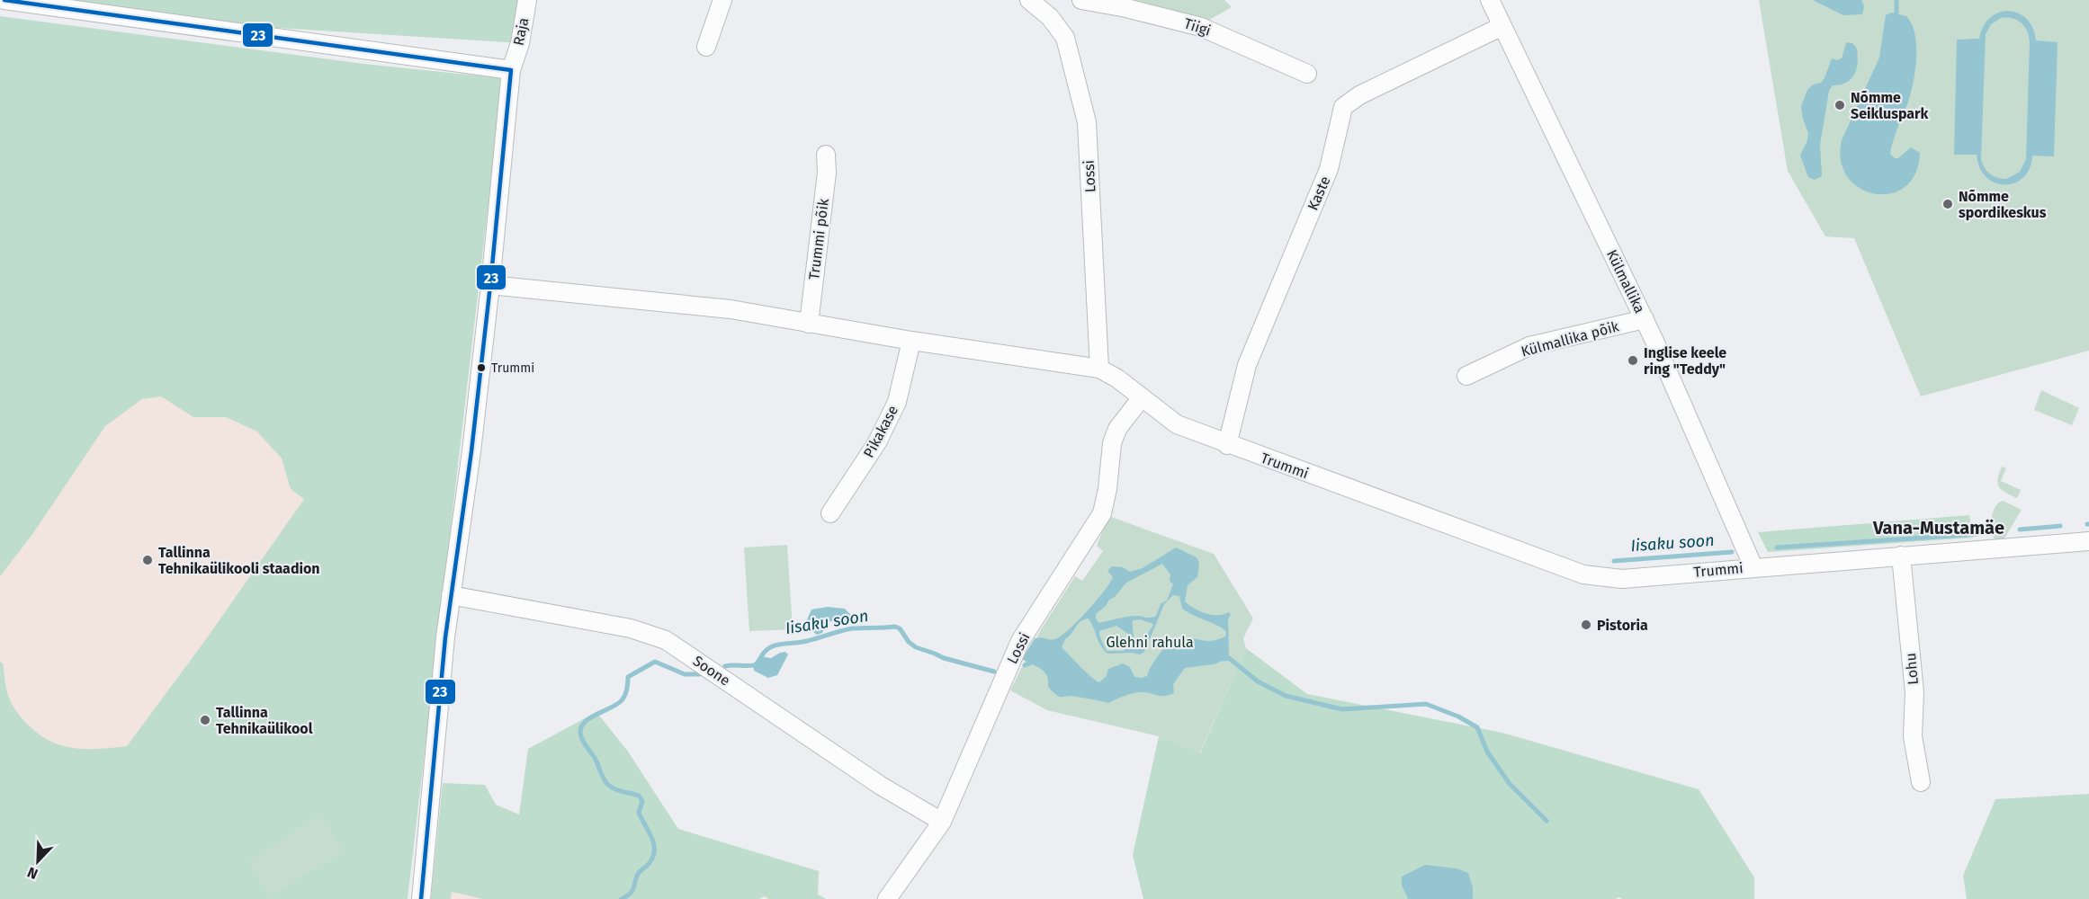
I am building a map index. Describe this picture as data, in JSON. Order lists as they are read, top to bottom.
{
  "streets": {
    "street": [
      "Tiigi",
      "Raja",
      "Lossi",
      "Kaste",
      "Trummi põik",
      "Külmallika",
      "Külmallika põik",
      "Pikakase",
      "Trummi",
      "Lohu",
      "Soone"
    ]
  },
  "crossings": [
    ["Raja", "Trummi"],
    ["Raja", "Soone"],
    ["Lossi", "Trummi"],
    ["Lossi", "Soone"],
    ["Kaste", "Külmallika"],
    ["Kaste", "Trummi"],
    ["Trummi põik", "Trummi"],
    ["Külmallika", "Külmallika põik"],
    ["Külmallika", "Trummi"],
    ["Pikakase", "Trummi"],
    ["Trummi", "Lohu"]
  ],
  "districts": ["Vana-Mustamäe"],
  "water": ["Iisaku soon"],
  "parks": ["Glehni rahula"],
  "places": [
    "Nõmme Seikluspark",
    "Nõmme spordikeskus",
    "Inglise keele ring \"Teddy\"",
    "Trummi",
    "Tallinna Tehnikaülikooli staadion",
    "Pistoria",
    "Tallinna Tehnikaülikool"
  ],
  "lines": ["transit line 23"],
  "north": "bottom left"
}
